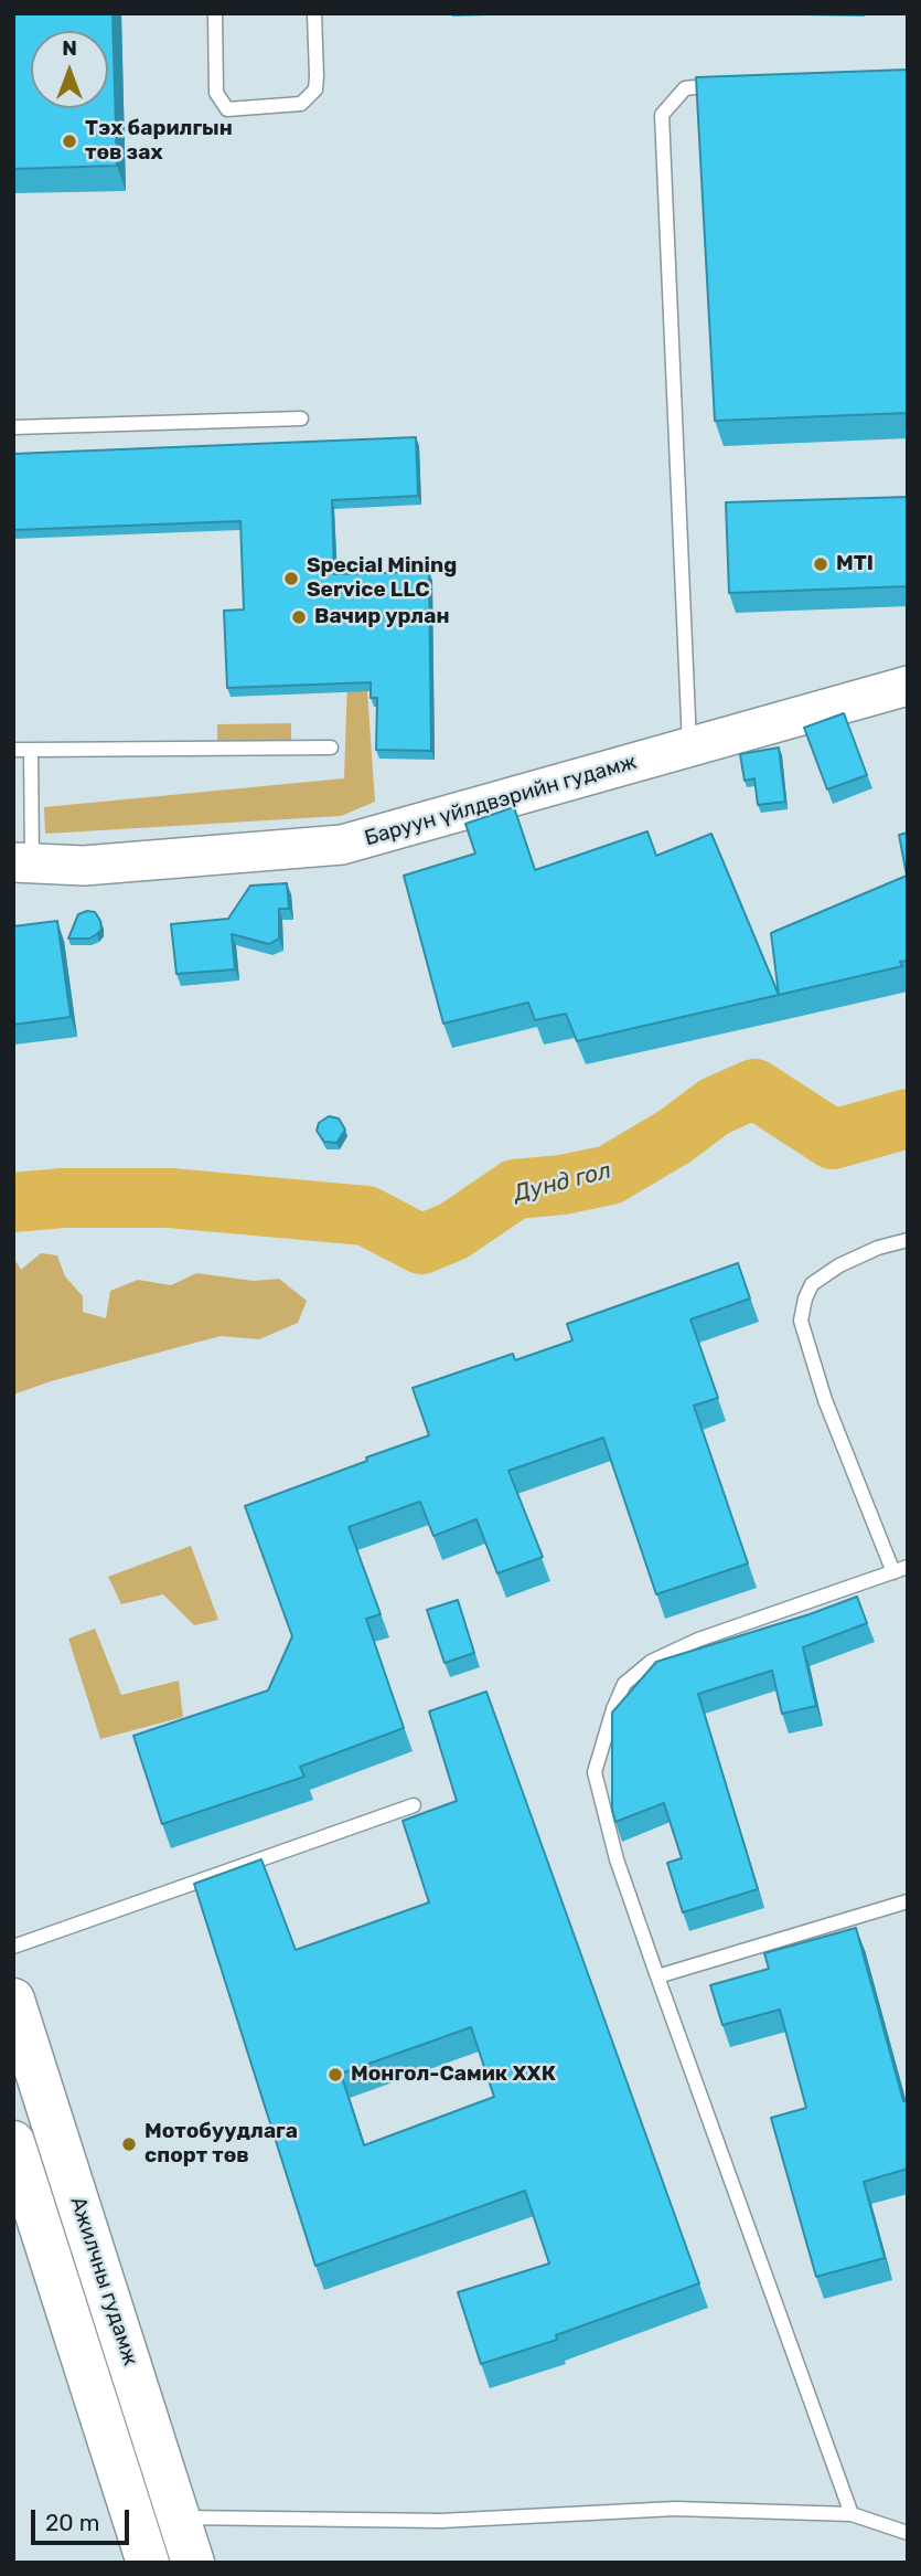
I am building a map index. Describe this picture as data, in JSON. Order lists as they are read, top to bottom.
{
  "streets": {
    "main road": ["Ажилчны гудамж"],
    "street": ["Баруун үйлдвэрийн гудамж"]
  },
  "water": ["Дунд гол"],
  "places": [
    "Тэх барилгын төв зах",
    "MTI",
    "Special Mining Service LLC",
    "Вачир урлан",
    "Монгол-Самик ХХК",
    "Мотобуудлага спорт төв"
  ],
  "scale_bar": "20 m",
  "north": "top"
}
